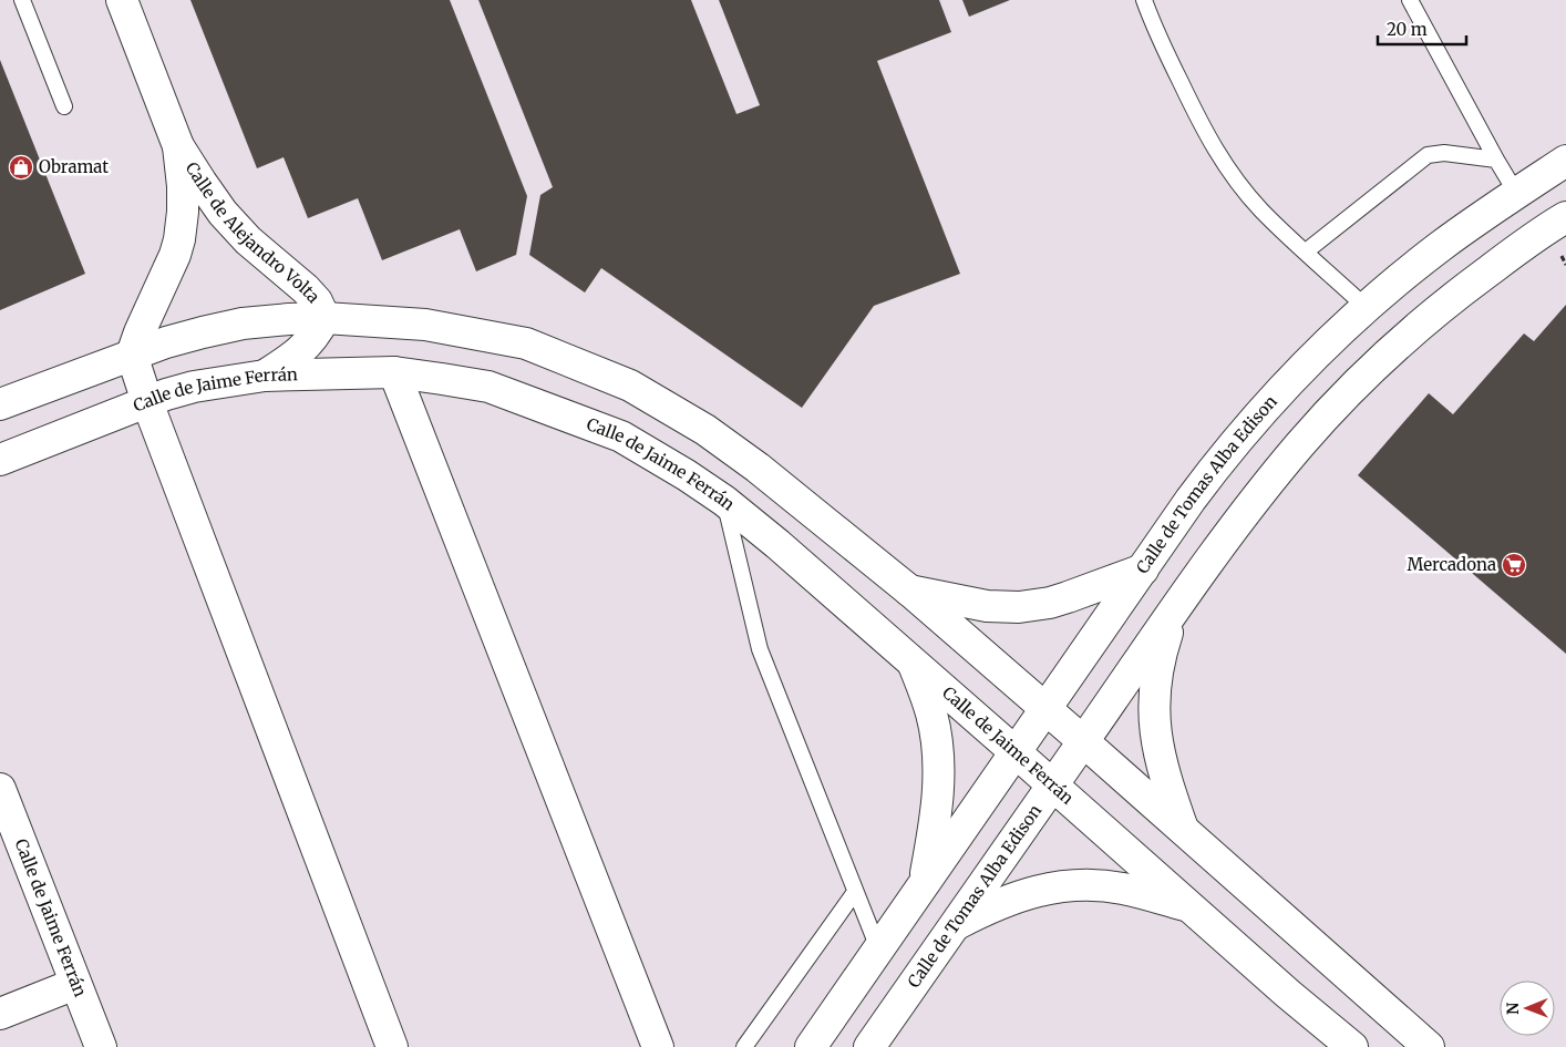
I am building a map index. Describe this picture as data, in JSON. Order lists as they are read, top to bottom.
{
  "streets": {
    "street": ["Calle de Alejandro Volta", "Calle de Jaime Ferrán", "Calle de Tomas Alba Edison"]
  },
  "crossings": [
    ["Calle de Jaime Ferrán", "Calle de Tomas Alba Edison"]
  ],
  "places": {
    "shop": ["Obramat"],
    "supermarket": ["Mercadona"]
  },
  "scale_bar": "20 m",
  "north": "left"
}
